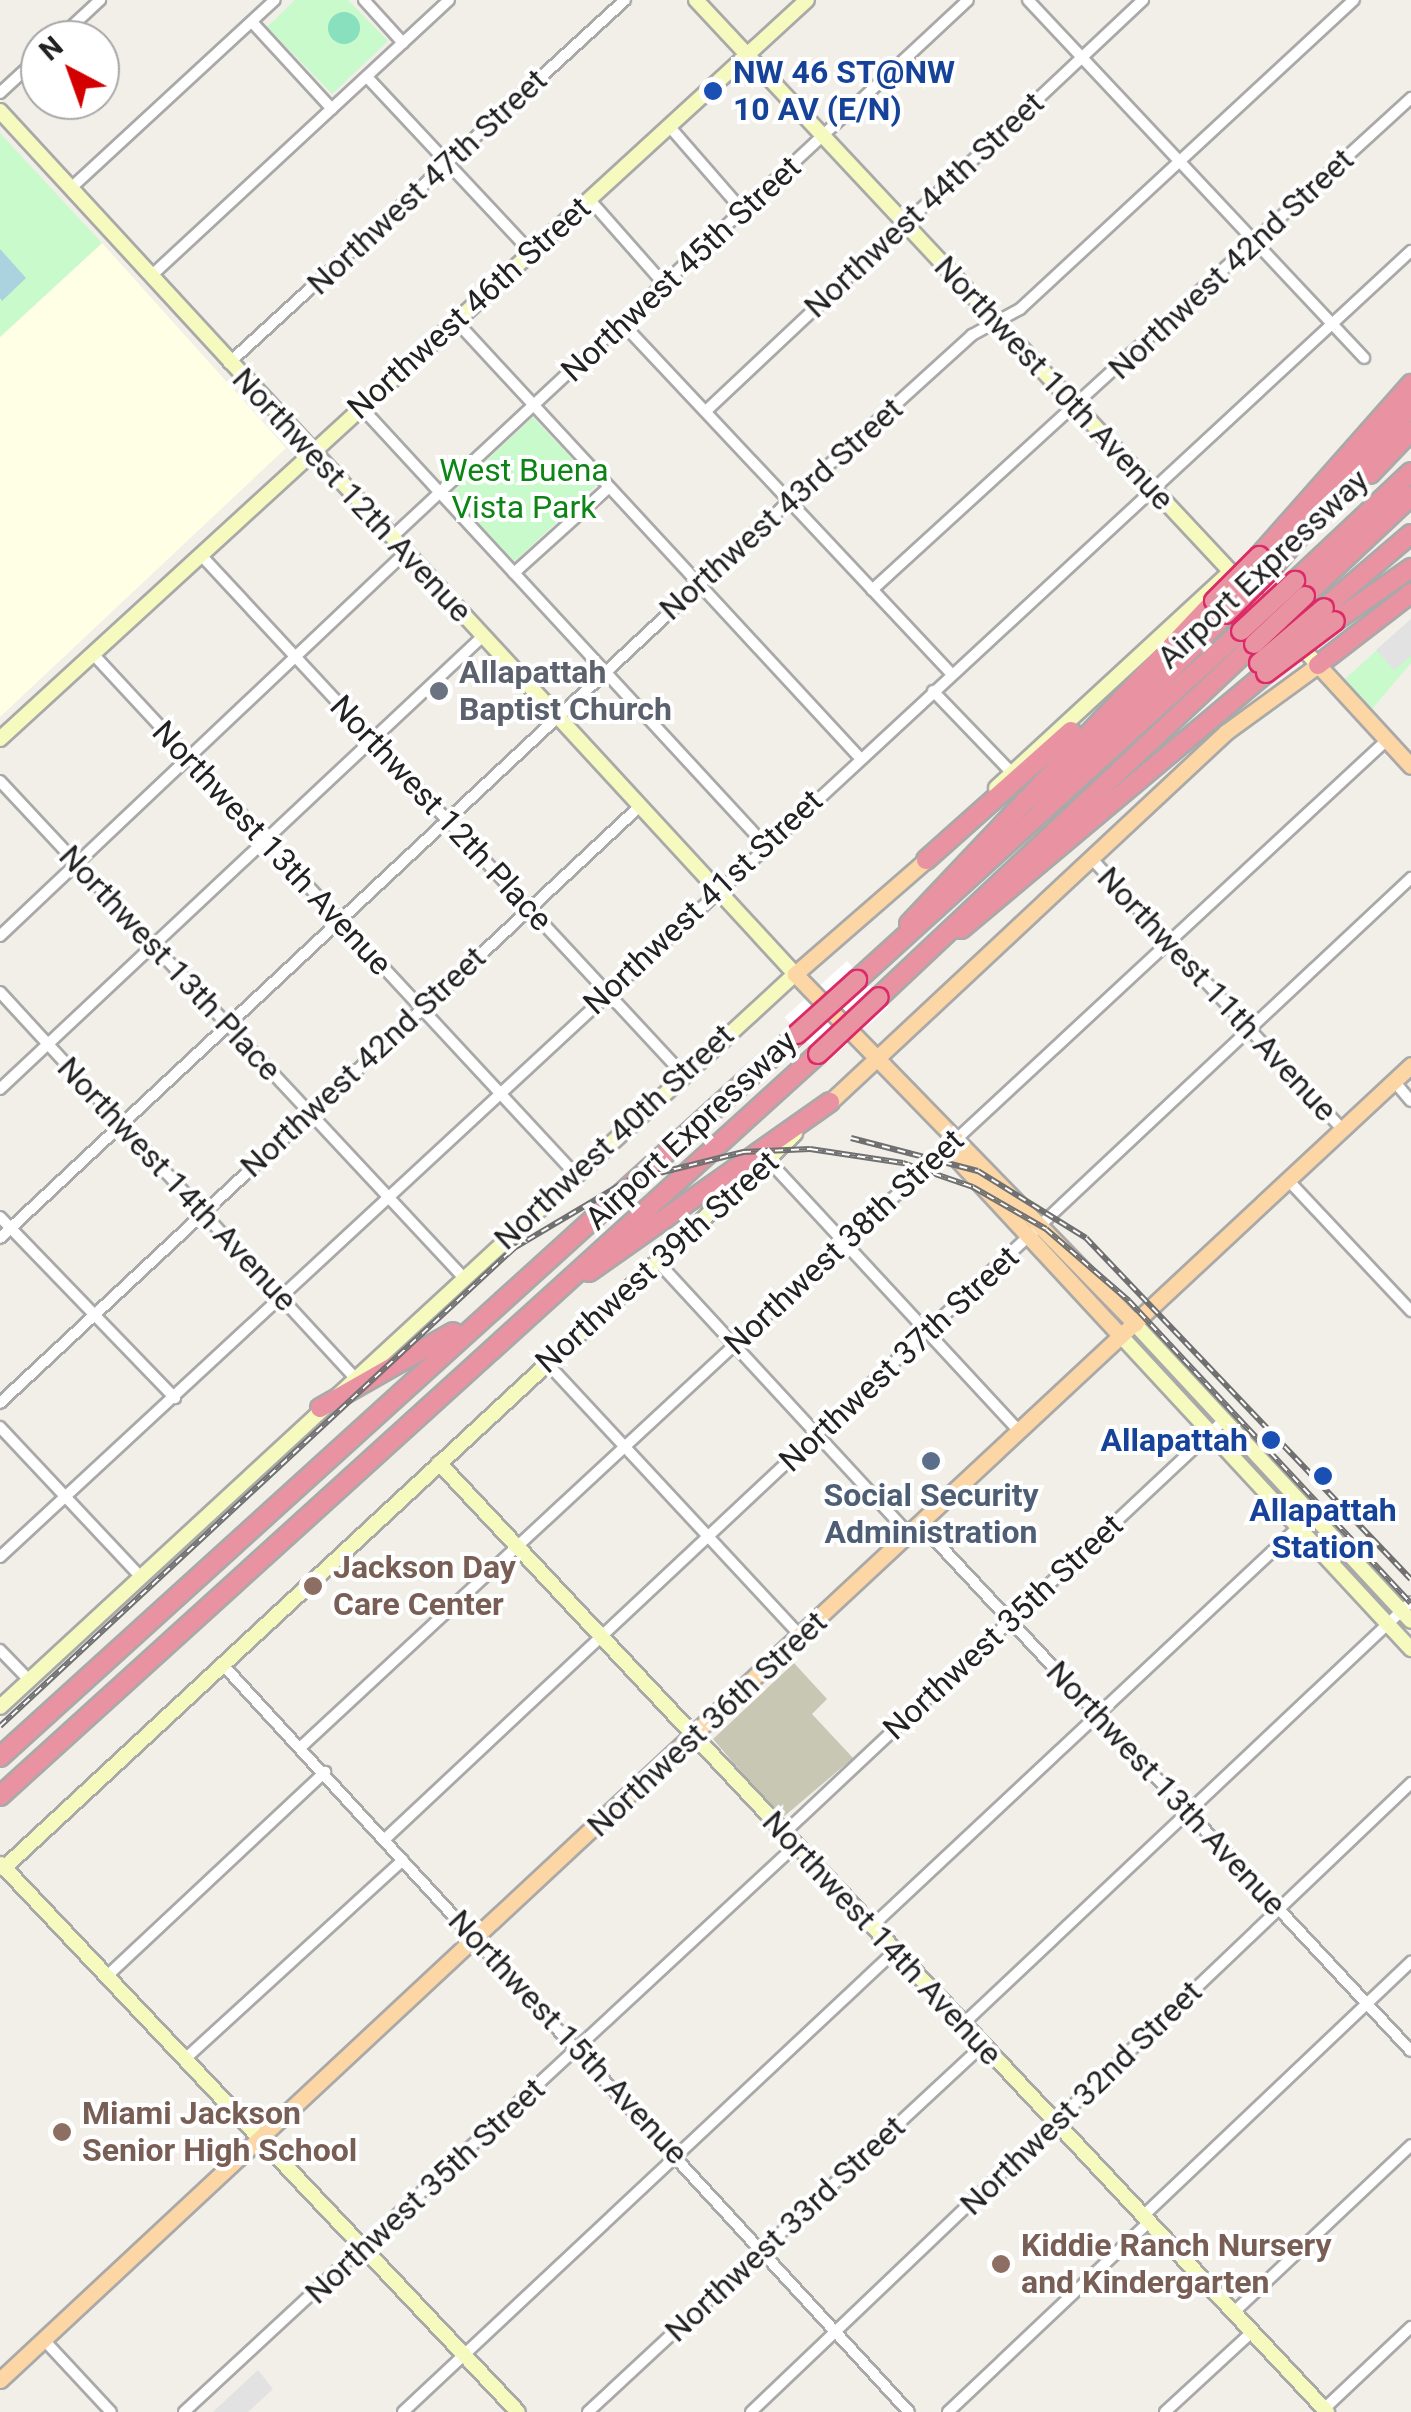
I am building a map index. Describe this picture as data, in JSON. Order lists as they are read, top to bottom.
{
  "streets": {
    "highway": ["Airport Expressway"],
    "main road": [
      "Northwest 46th Street",
      "Northwest 10th Avenue",
      "Northwest 12th Avenue",
      "Northwest 40th Street",
      "Northwest 14th Avenue",
      "Northwest 39th Street",
      "Northwest 36th Street"
    ],
    "street": [
      "Northwest 47th Street",
      "Northwest 44th Street",
      "Northwest 42nd Street",
      "Northwest 45th Street",
      "Northwest 43rd Street",
      "Northwest 12th Place",
      "Northwest 13th Avenue",
      "Northwest 41st Street",
      "Northwest 13th Place",
      "Northwest 11th Avenue",
      "Northwest 38th Street",
      "Northwest 37th Street",
      "Northwest 35th Street",
      "Northwest 15th Avenue",
      "Northwest 32nd Street",
      "Northwest 33rd Street"
    ]
  },
  "crossings": [
    ["Northwest 47th Street", "Northwest 12th Avenue"],
    ["Northwest 44th Street", "Northwest 10th Avenue"],
    ["Northwest 42nd Street", "Northwest 10th Avenue"],
    ["Northwest 42nd Street", "Northwest 12th Avenue"],
    ["Northwest 42nd Street", "Northwest 12th Place"],
    ["Northwest 42nd Street", "Northwest 13th Avenue"],
    ["Northwest 42nd Street", "Northwest 13th Place"],
    ["Northwest 42nd Street", "Northwest 14th Avenue"],
    ["Northwest 45th Street", "Northwest 10th Avenue"],
    ["Northwest 45th Street", "Northwest 12th Avenue"],
    ["Northwest 46th Street", "Northwest 10th Avenue"],
    ["Northwest 46th Street", "Northwest 12th Avenue"],
    ["Northwest 46th Street", "Northwest 12th Place"],
    ["Northwest 46th Street", "Northwest 13th Avenue"],
    ["Northwest 10th Avenue", "Northwest 43rd Street"],
    ["Northwest 10th Avenue", "Northwest 41st Street"],
    ["Northwest 10th Avenue", "Northwest 40th Street"],
    ["Northwest 10th Avenue", "Northwest 38th Street"],
    ["Northwest 10th Avenue", "Northwest 39th Street"],
    ["Northwest 12th Avenue", "Northwest 43rd Street"],
    ["Northwest 12th Avenue", "Northwest 41st Street"],
    ["Northwest 12th Avenue", "Northwest 40th Street"],
    ["Northwest 12th Avenue", "Northwest 38th Street"],
    ["Northwest 12th Avenue", "Northwest 39th Street"],
    ["Northwest 12th Avenue", "Northwest 37th Street"],
    ["Northwest 12th Avenue", "Northwest 35th Street"],
    ["Northwest 12th Avenue", "Northwest 36th Street"],
    ["Northwest 43rd Street", "Northwest 12th Place"],
    ["Northwest 43rd Street", "Northwest 13th Avenue"],
    ["Northwest 43rd Street", "Northwest 13th Place"],
    ["Northwest 43rd Street", "Northwest 14th Avenue"],
    ["Northwest 12th Place", "Northwest 41st Street"],
    ["Northwest 12th Place", "Northwest 40th Street"],
    ["Northwest 13th Avenue", "Northwest 41st Street"],
    ["Northwest 13th Avenue", "Northwest 40th Street"],
    ["Northwest 13th Avenue", "Northwest 38th Street"],
    ["Northwest 13th Avenue", "Northwest 39th Street"],
    ["Northwest 13th Avenue", "Northwest 37th Street"],
    ["Northwest 13th Avenue", "Northwest 35th Street"],
    ["Northwest 13th Avenue", "Northwest 36th Street"],
    ["Northwest 13th Avenue", "Northwest 32nd Street"],
    ["Northwest 41st Street", "Northwest 13th Place"],
    ["Northwest 41st Street", "Northwest 14th Avenue"],
    ["Northwest 13th Place", "Northwest 40th Street"],
    ["Northwest 11th Avenue", "Northwest 38th Street"],
    ["Northwest 11th Avenue", "Northwest 39th Street"],
    ["Northwest 11th Avenue", "Northwest 37th Street"],
    ["Northwest 11th Avenue", "Northwest 36th Street"],
    ["Northwest 40th Street", "Northwest 14th Avenue"],
    ["Northwest 14th Avenue", "Northwest 38th Street"],
    ["Northwest 14th Avenue", "Northwest 39th Street"],
    ["Northwest 14th Avenue", "Northwest 37th Street"],
    ["Northwest 14th Avenue", "Northwest 35th Street"],
    ["Northwest 14th Avenue", "Northwest 36th Street"],
    ["Northwest 14th Avenue", "Northwest 32nd Street"],
    ["Northwest 14th Avenue", "Northwest 33rd Street"],
    ["Northwest 38th Street", "Northwest 15th Avenue"],
    ["Northwest 39th Street", "Northwest 15th Avenue"],
    ["Northwest 37th Street", "Northwest 15th Avenue"],
    ["Northwest 35th Street", "Northwest 15th Avenue"],
    ["Northwest 36th Street", "Northwest 15th Avenue"],
    ["Northwest 15th Avenue", "Northwest 32nd Street"],
    ["Northwest 15th Avenue", "Northwest 33rd Street"]
  ],
  "parks": ["West Buena Vista Park"],
  "places": [
    "NW 46 ST@NW 10 AV (E/N)",
    "Allapattah Baptist Church",
    "Allapattah",
    "Social Security Administration",
    "Allapattah Station",
    "Jackson Day Care Center",
    "Miami Jackson Senior High School",
    "Kiddie Ranch Nursery and Kindergarten"
  ],
  "north": "top left"
}
